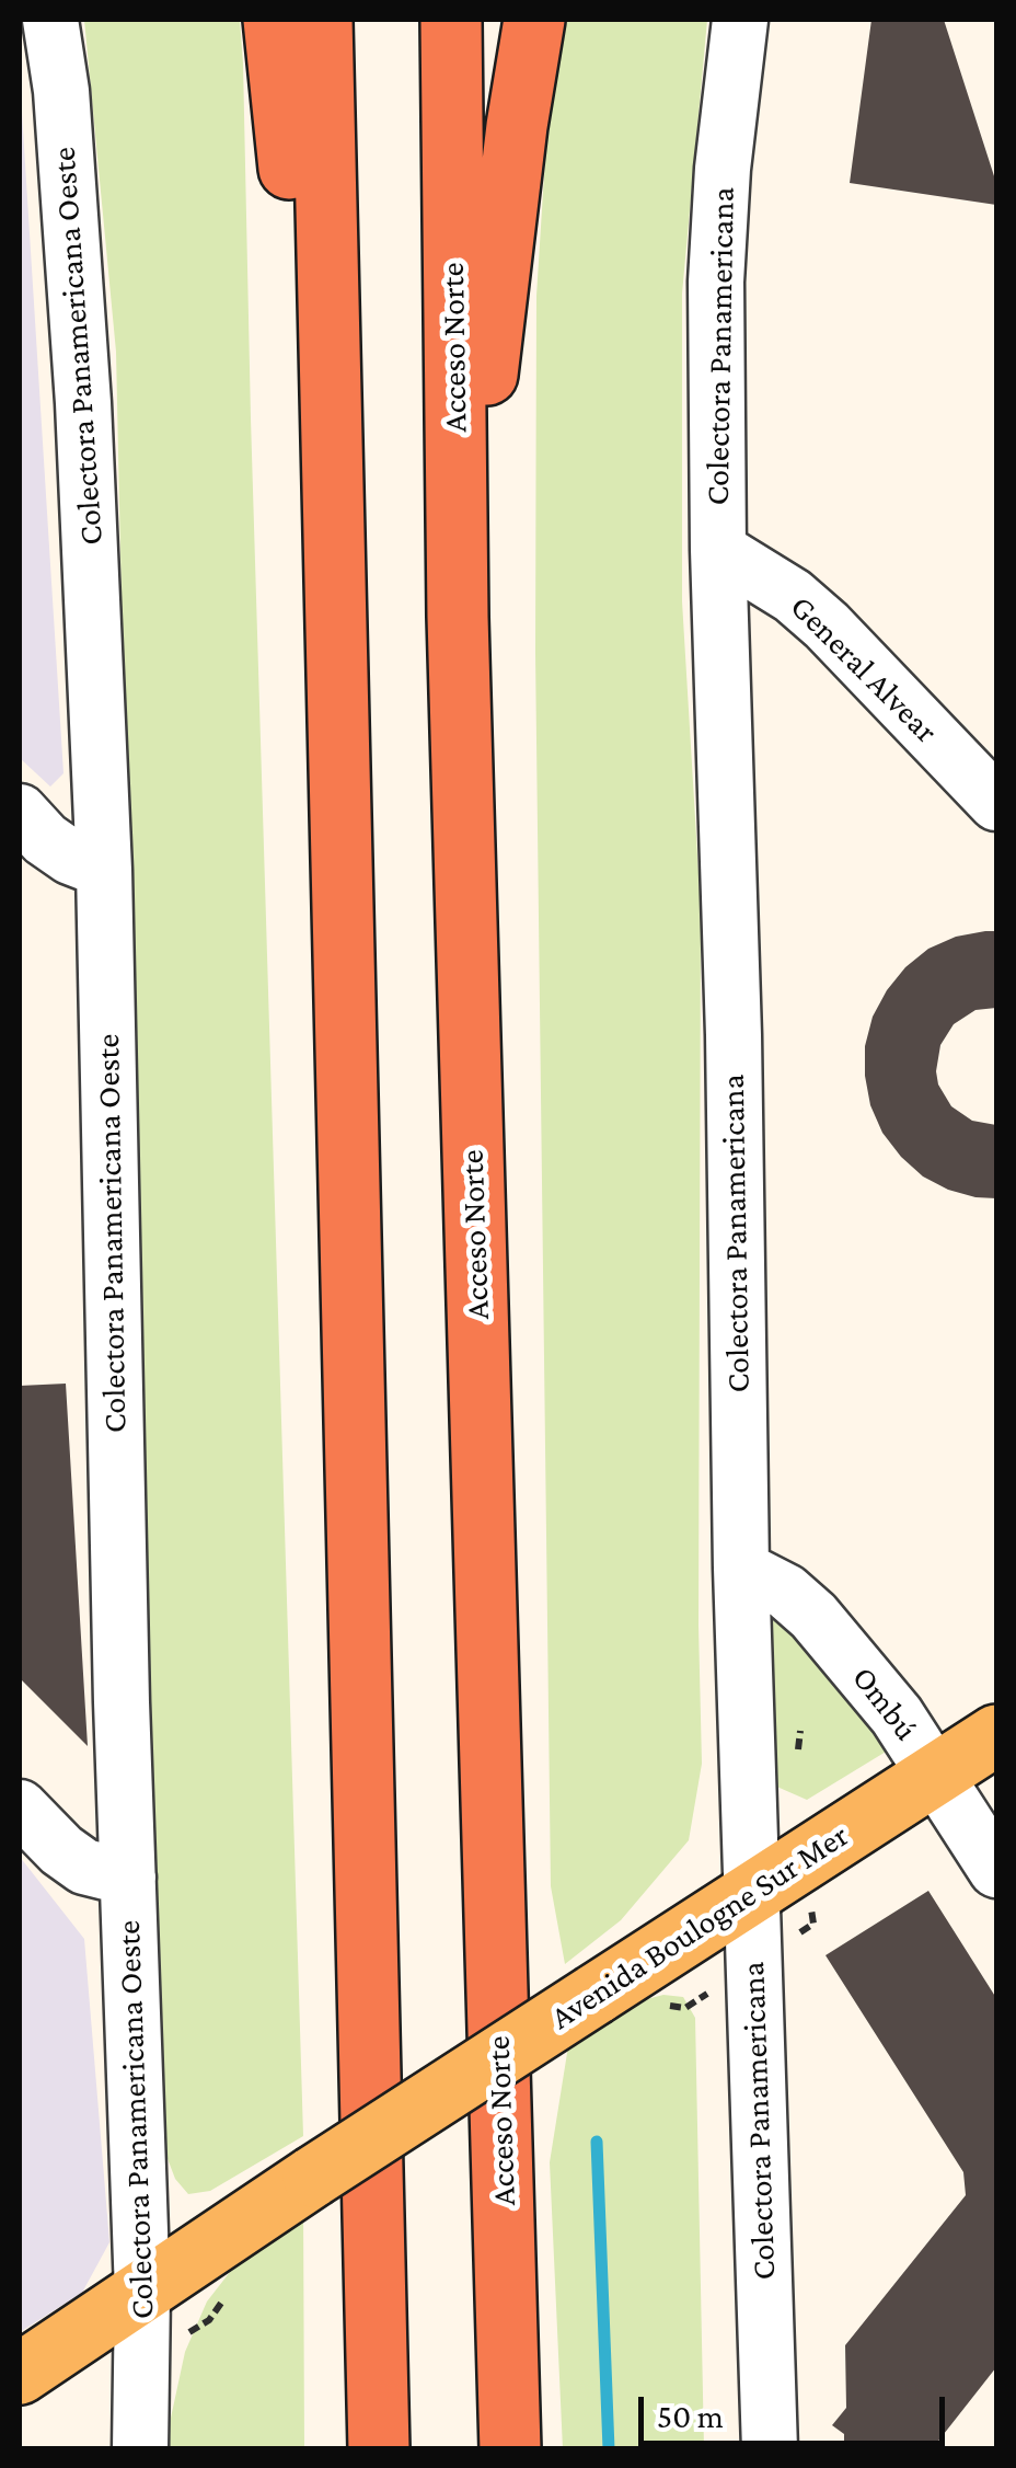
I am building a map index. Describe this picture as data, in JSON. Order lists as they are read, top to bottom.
{
  "streets": {
    "highway": ["Acceso Norte"],
    "main road": ["Avenida Boulogne Sur Mer"],
    "street": [
      "Colectora Panamericana Oeste",
      "Colectora Panamericana",
      "General Alvear",
      "Ombú"
    ]
  },
  "crossings": [
    ["Colectora Panamericana Oeste", "Avenida Boulogne Sur Mer"],
    ["Colectora Panamericana", "General Alvear"],
    ["Colectora Panamericana", "Ombú"],
    ["Colectora Panamericana", "Avenida Boulogne Sur Mer"],
    ["Ombú", "Avenida Boulogne Sur Mer"]
  ],
  "scale_bar": "50 m"
}
